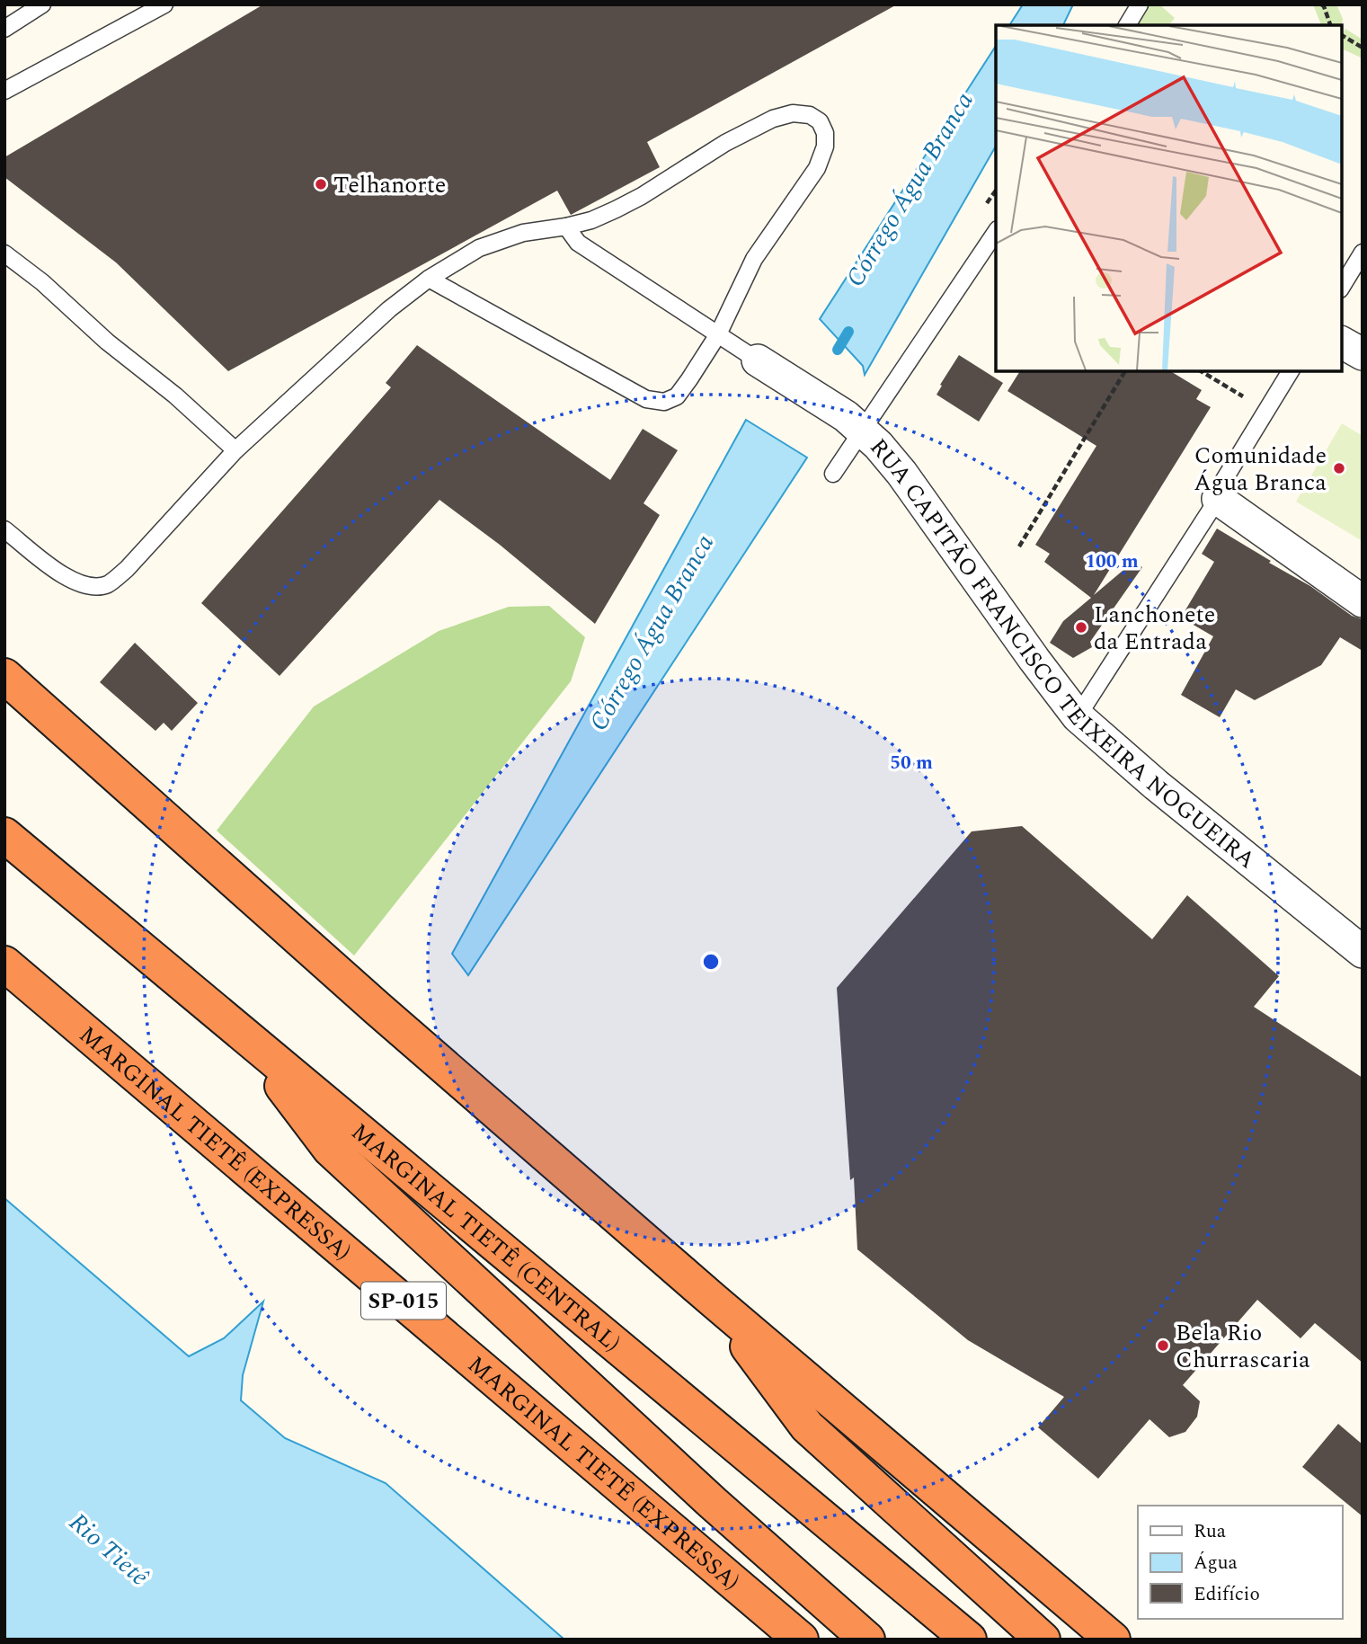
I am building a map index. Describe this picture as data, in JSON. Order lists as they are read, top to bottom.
{
  "streets": {
    "highway": ["MARGINAL TIETÊ (EXPRESSA)", "MARGINAL TIETÊ (CENTRAL)", "SP-015"],
    "street": ["RUA CAPITÃO FRANCISCO TEIXEIRA NOGUEIRA"]
  },
  "water": ["Córrego Água Branca", "Rio Tietê"],
  "places": [
    "Telhanorte",
    "Comunidade Água Branca",
    "Lanchonete da Entrada",
    "Bela Rio Churrascaria"
  ],
  "legend": ["Rua", "Água", "Edifício"],
  "rings": ["100 m", "50 m"]
}
